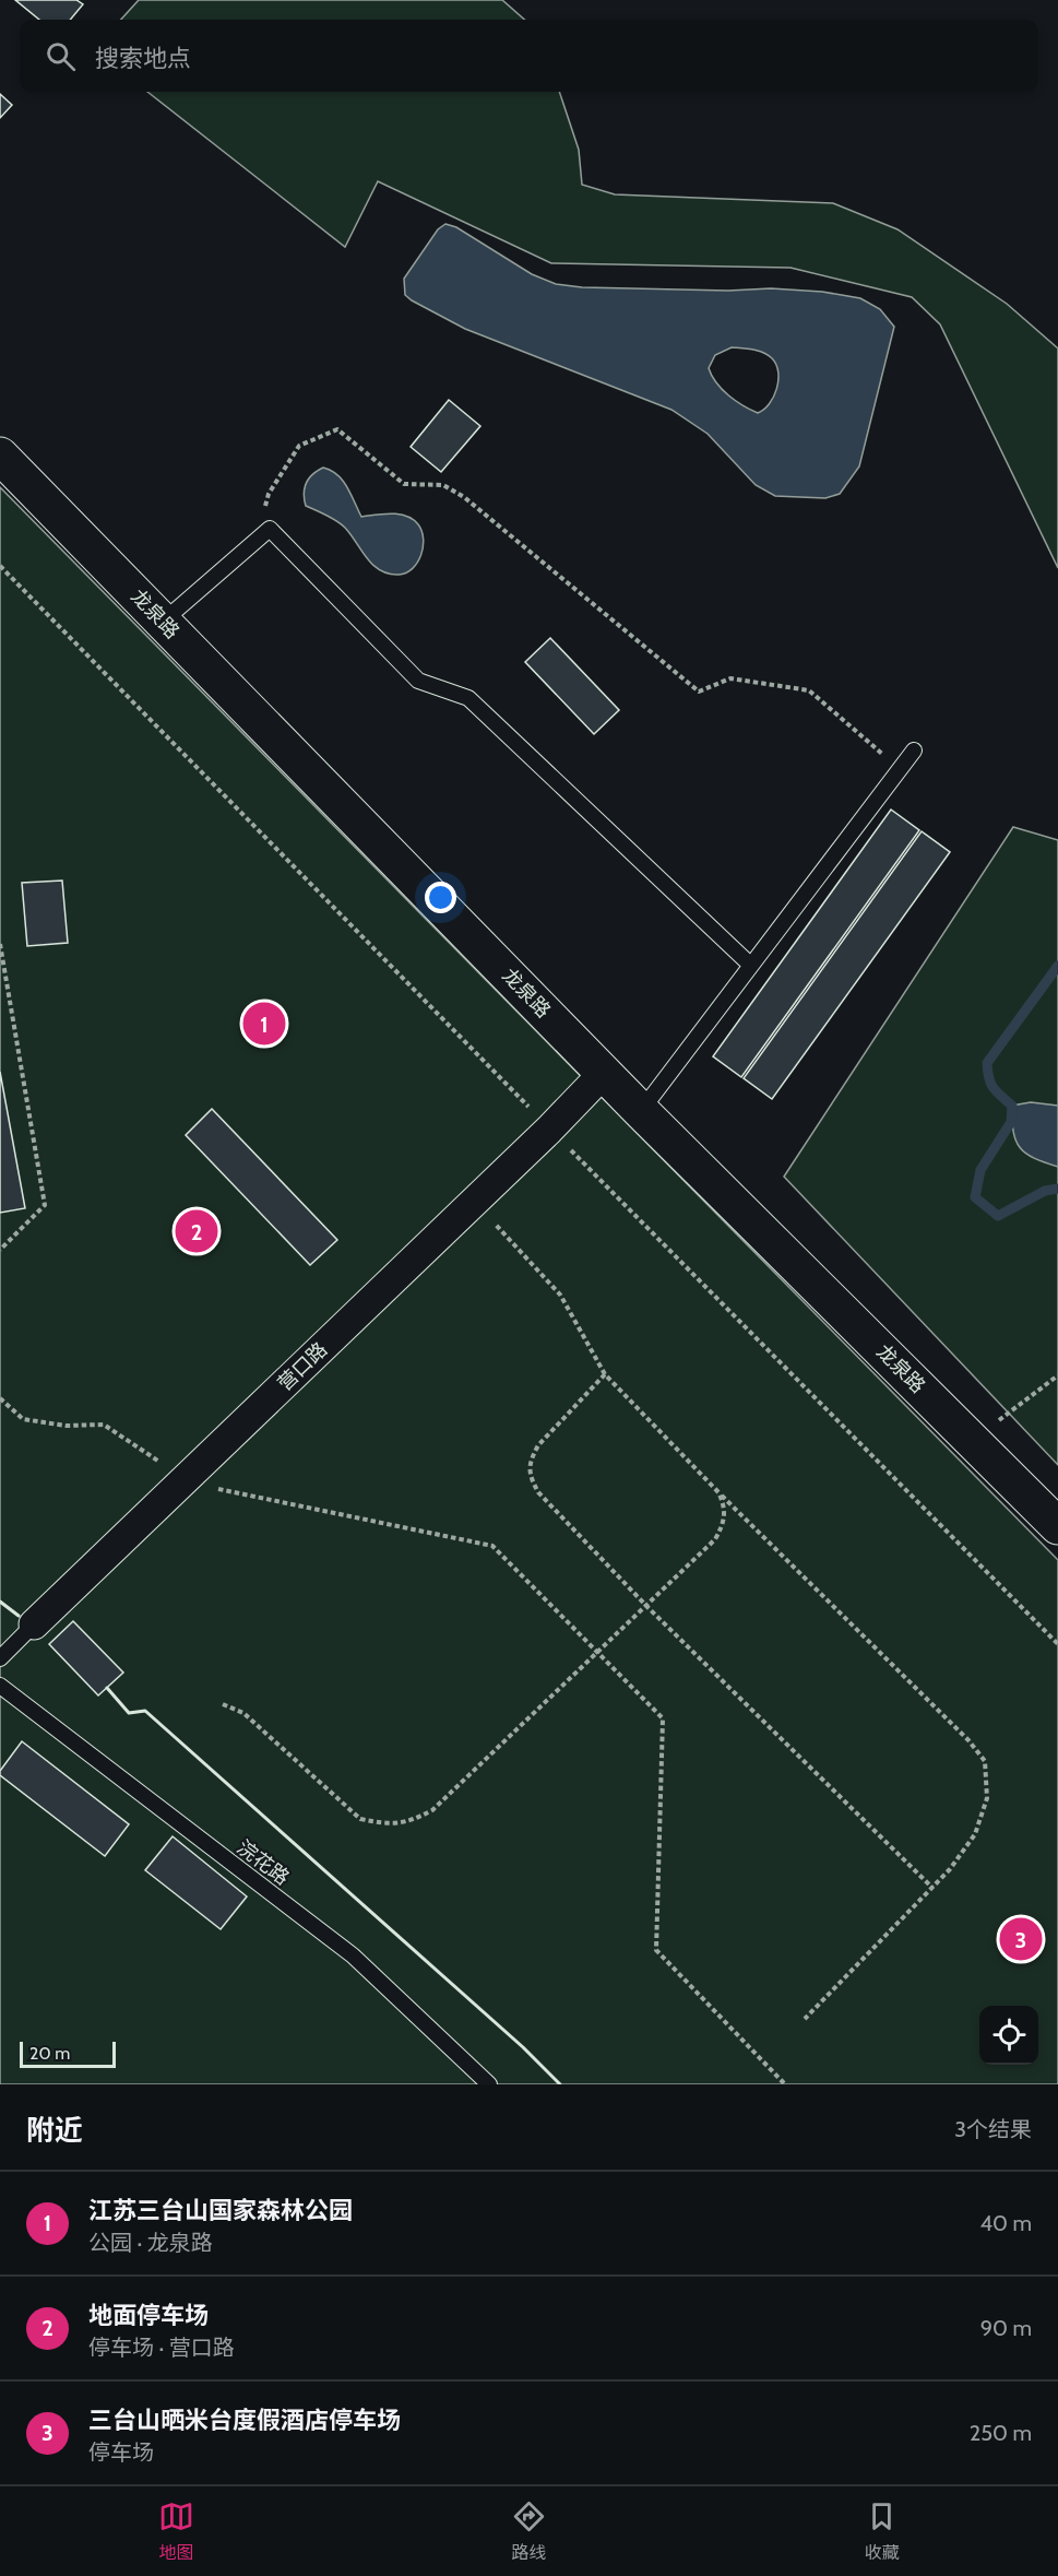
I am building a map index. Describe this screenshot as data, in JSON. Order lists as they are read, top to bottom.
{
  "streets": {
    "street": ["龙泉路", "营口路"],
    "lane": ["浣花路"]
  },
  "crossings": [
    ["龙泉路", "营口路"]
  ],
  "scale_bar": "20 m",
  "page": {
    "search": "搜索地点",
    "pins": ["1", "2", "3"],
    "scale": "20 m",
    "heading": ["附近", "3个结果"],
    "list": [
      {
        "mark": "1",
        "name": "江苏三台山国家森林公园",
        "note": "公园 · 龙泉路",
        "value": "40 m"
      },
      {
        "mark": "2",
        "name": "地面停车场",
        "note": "停车场 · 营口路",
        "value": "90 m"
      },
      {
        "mark": "3",
        "name": "三台山晒米台度假酒店停车场",
        "note": "停车场",
        "value": "250 m"
      }
    ],
    "nav": ["地图", "路线", "收藏"]
  }
}
